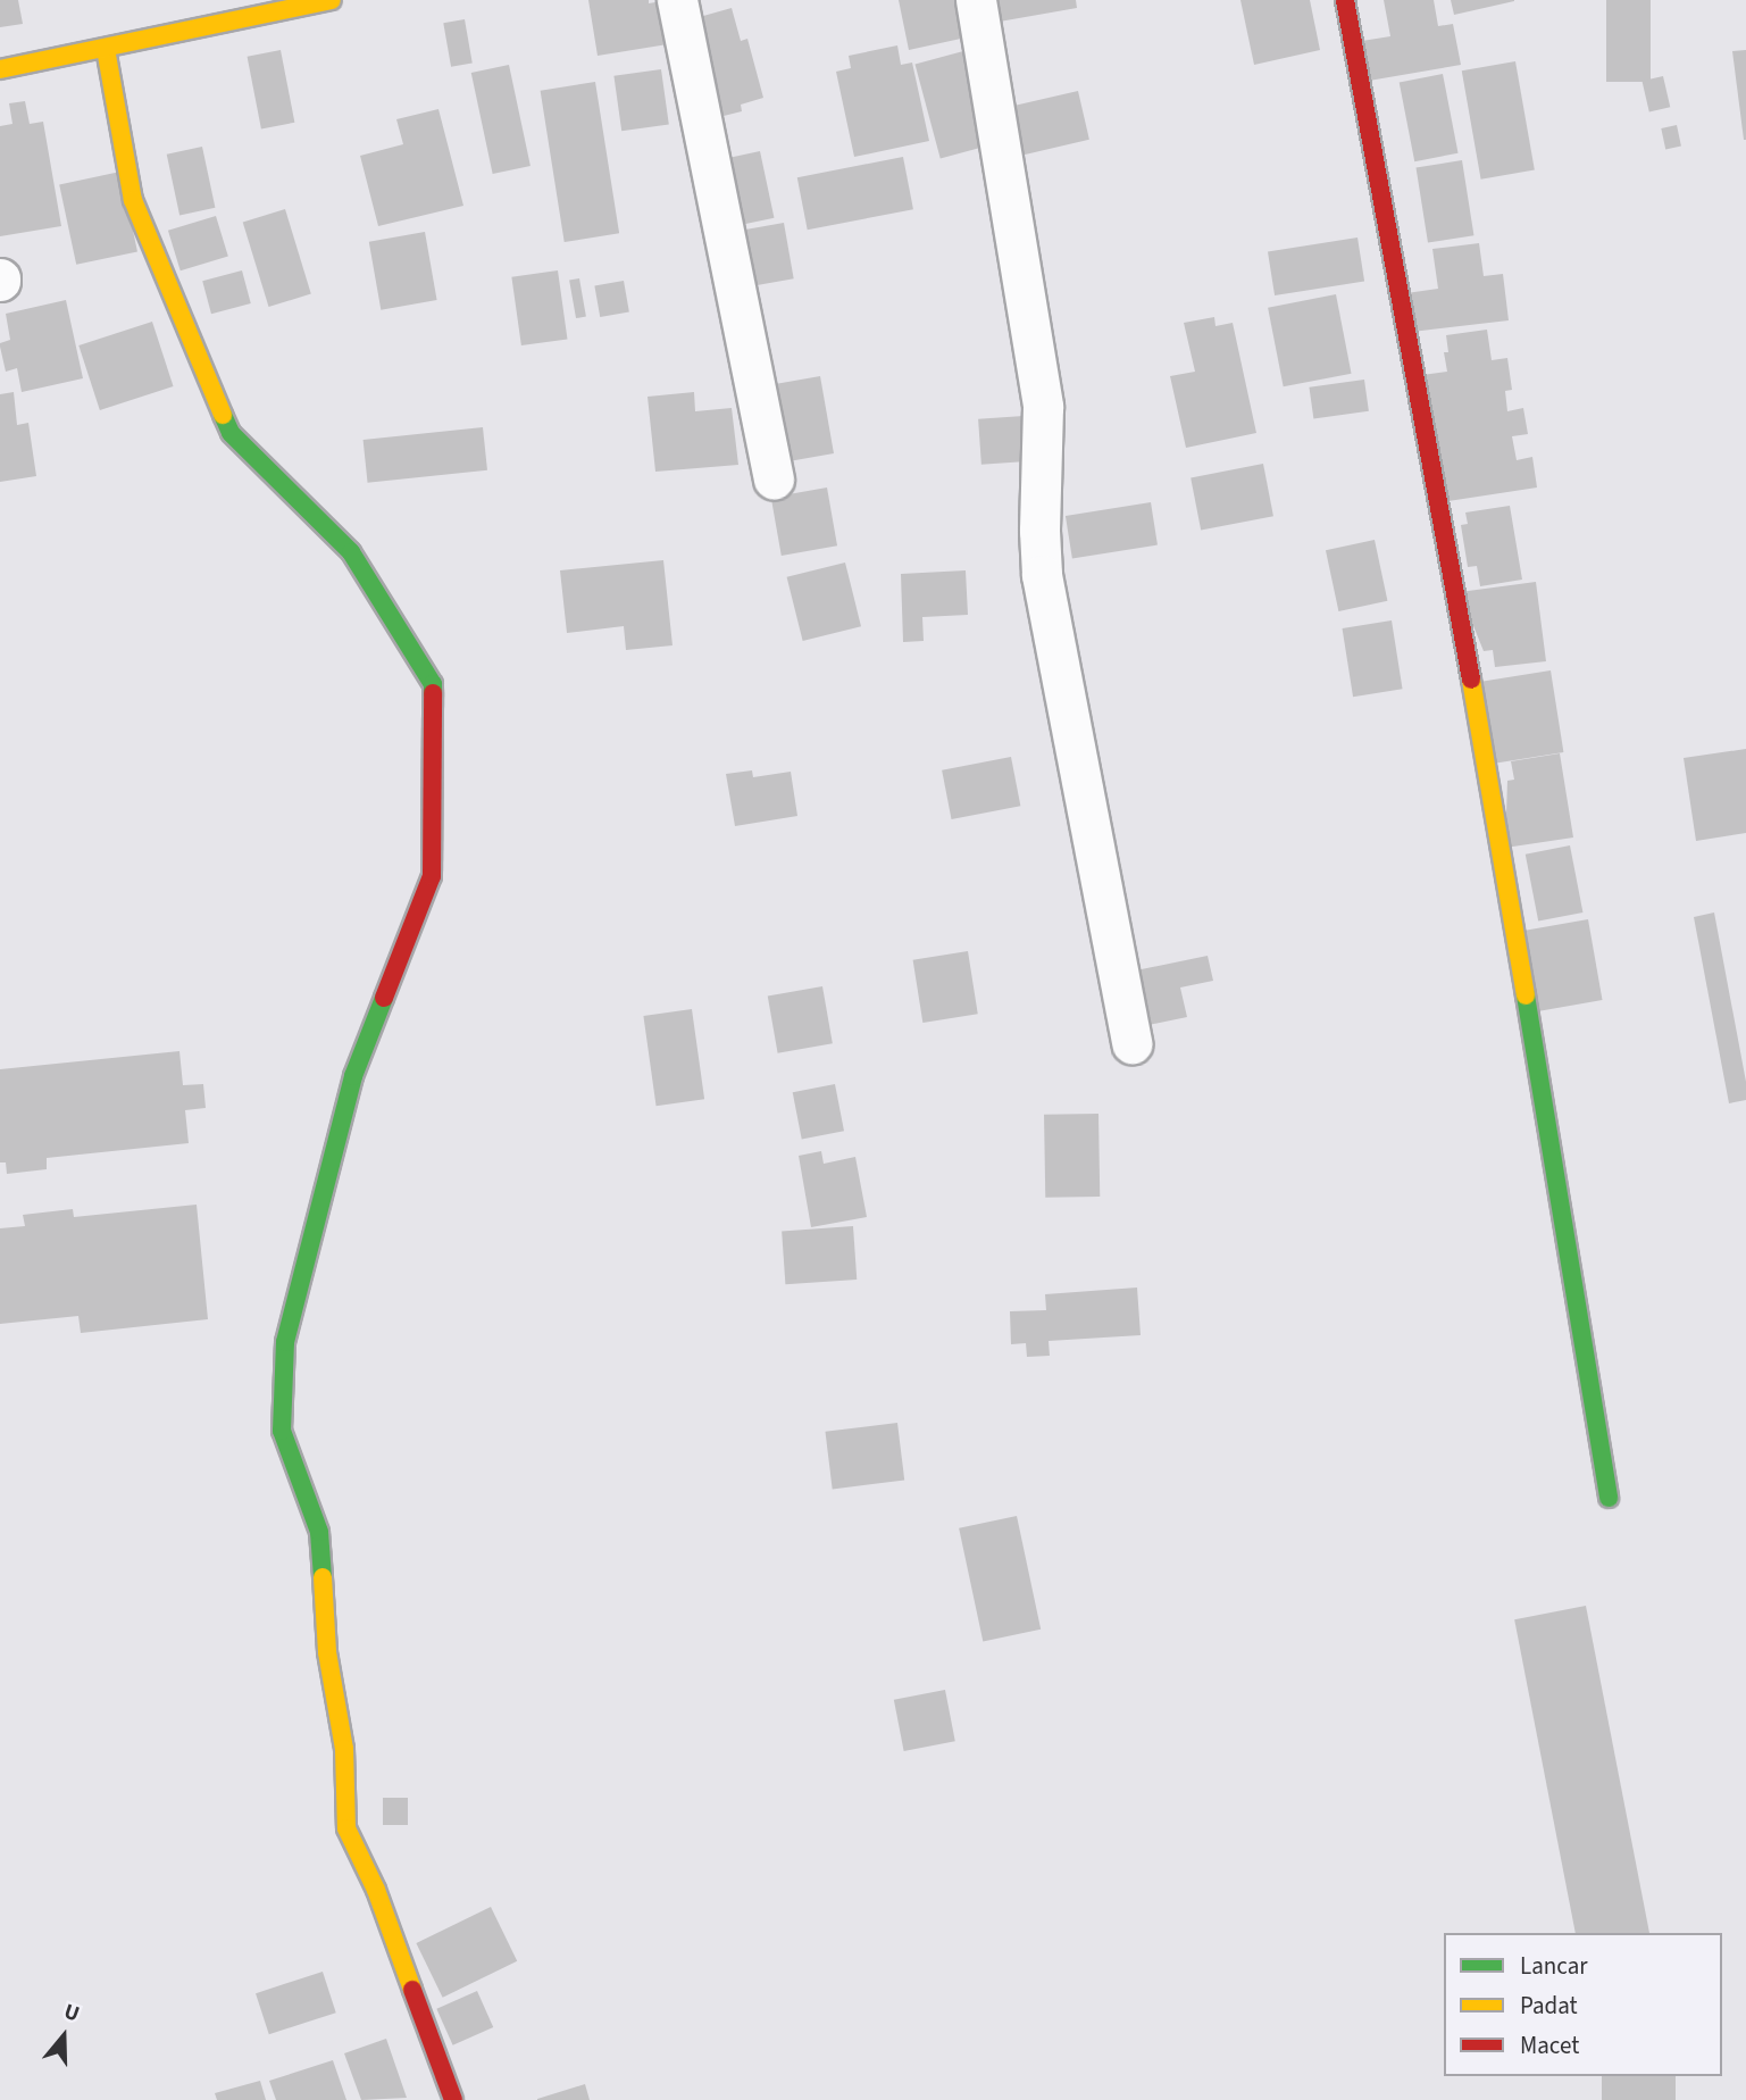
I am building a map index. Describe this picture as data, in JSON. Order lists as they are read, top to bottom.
{
  "legend": ["Lancar", "Padat", "Macet"],
  "north": "top"
}
